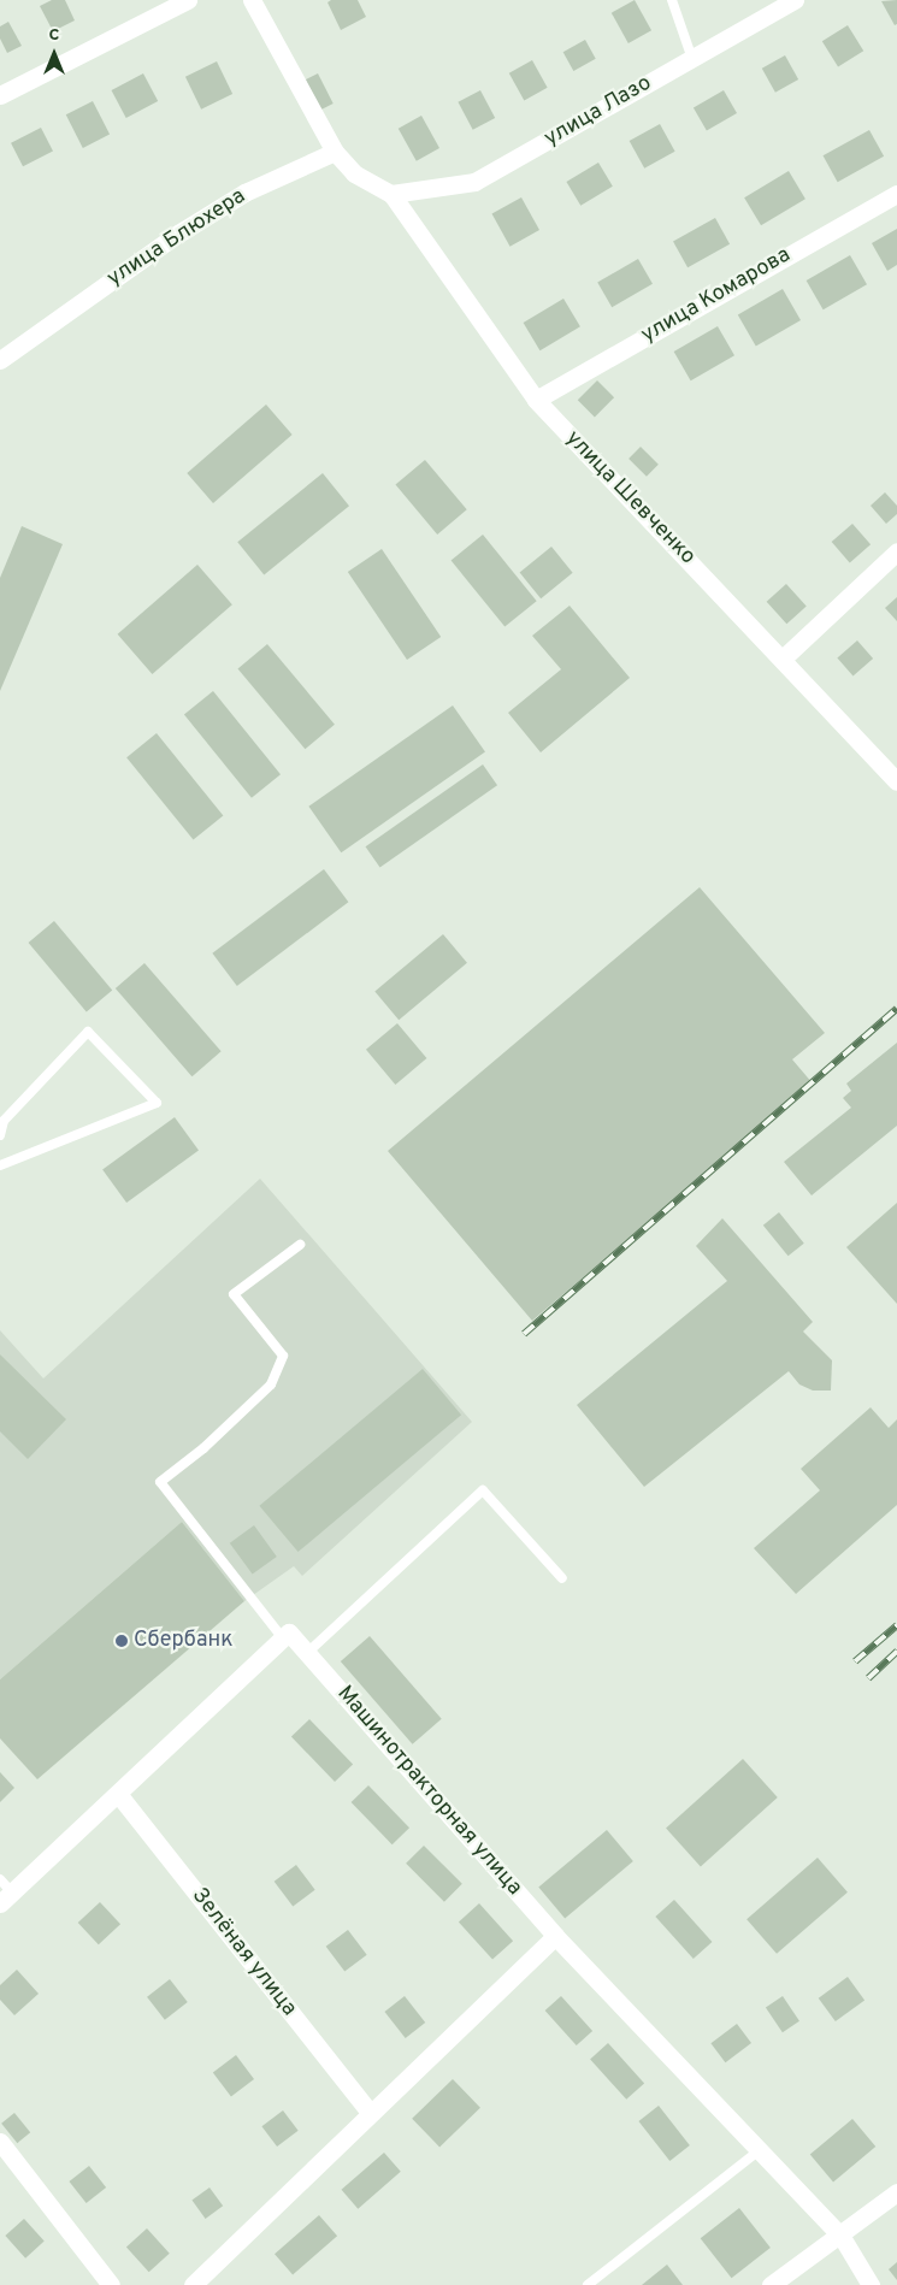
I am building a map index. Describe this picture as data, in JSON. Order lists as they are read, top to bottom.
{
  "streets": {
    "street": [
      "улица Лазо",
      "улица Блюхера",
      "улица Комарова",
      "улица Шевченко",
      "Машинотракторная улица",
      "Зелёная улица"
    ]
  },
  "crossings": [
    ["улица Лазо", "улица Шевченко"],
    ["улица Комарова", "улица Шевченко"]
  ],
  "places": ["Сбербанк"],
  "north": "top"
}
